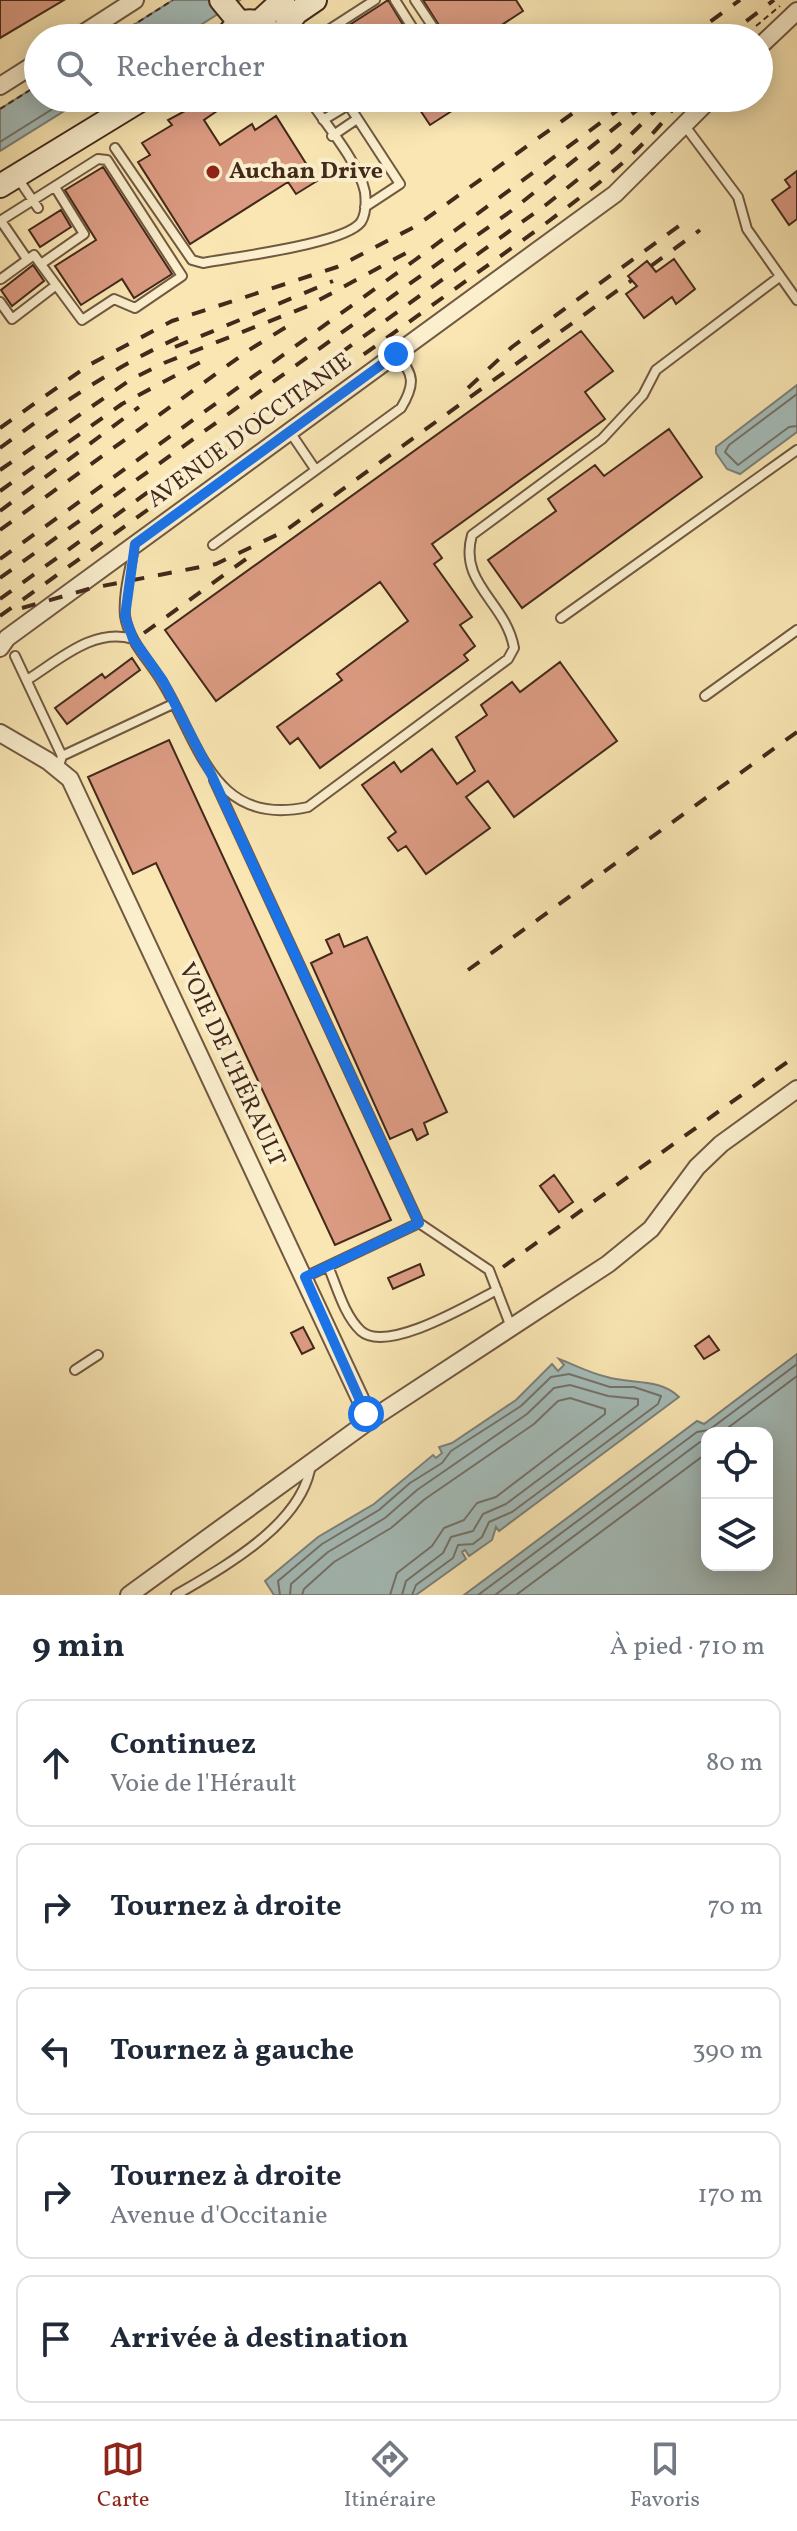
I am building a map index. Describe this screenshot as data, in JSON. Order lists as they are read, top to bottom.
{
  "streets": {
    "street": ["AVENUE D'OCCITANIE", "VOIE DE L'HÉRAULT"]
  },
  "places": ["Auchan Drive"],
  "page": {
    "search": "Rechercher",
    "heading": ["9 min", "À pied · 710 m"],
    "list": [
      ["Continuez", "Voie de l'Hérault", "80 m"],
      ["Tournez à droite", "70 m"],
      ["Tournez à gauche", "390 m"],
      ["Tournez à droite", "Avenue d'Occitanie", "170 m"],
      "Arrivée à destination"
    ],
    "nav": ["Carte", "Itinéraire", "Favoris"]
  }
}
